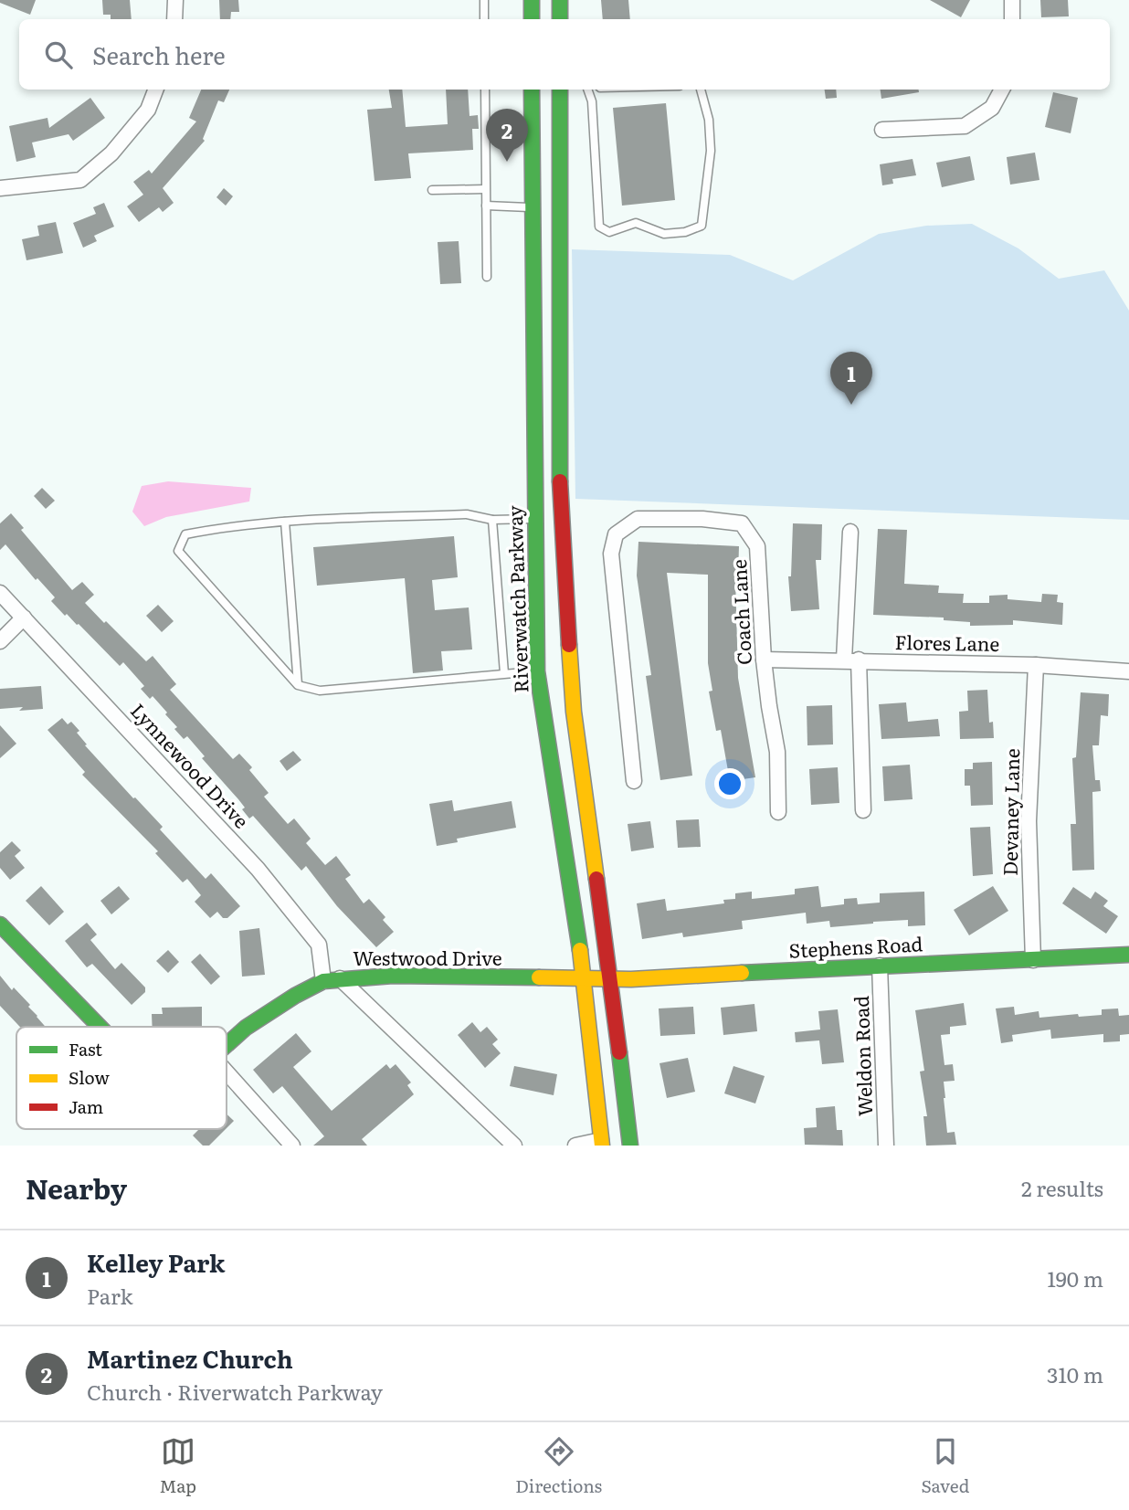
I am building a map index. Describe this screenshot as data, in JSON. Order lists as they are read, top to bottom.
{
  "streets": {
    "main road": ["Riverwatch Parkway", "Stephens Road", "Westwood Drive"],
    "street": [
      "Coach Lane",
      "Flores Lane",
      "Lynnewood Drive",
      "Devaney Lane",
      "Weldon Road"
    ]
  },
  "crossings": [
    ["Riverwatch Parkway", "Stephens Road"],
    ["Riverwatch Parkway", "Westwood Drive"],
    ["Coach Lane", "Flores Lane"],
    ["Flores Lane", "Devaney Lane"],
    ["Lynnewood Drive", "Westwood Drive"],
    ["Devaney Lane", "Stephens Road"],
    ["Stephens Road", "Westwood Drive"],
    ["Stephens Road", "Weldon Road"]
  ],
  "legend": ["Fast", "Slow", "Jam"],
  "page": {
    "search": "Search here",
    "pins": ["2", "1"],
    "heading": ["Nearby", "2 results"],
    "list": [
      {
        "mark": "1",
        "name": "Kelley Park",
        "note": "Park",
        "value": "190 m"
      },
      {
        "mark": "2",
        "name": "Martinez Church",
        "note": "Church · Riverwatch Parkway",
        "value": "310 m"
      }
    ],
    "nav": ["Map", "Directions", "Saved"]
  }
}
